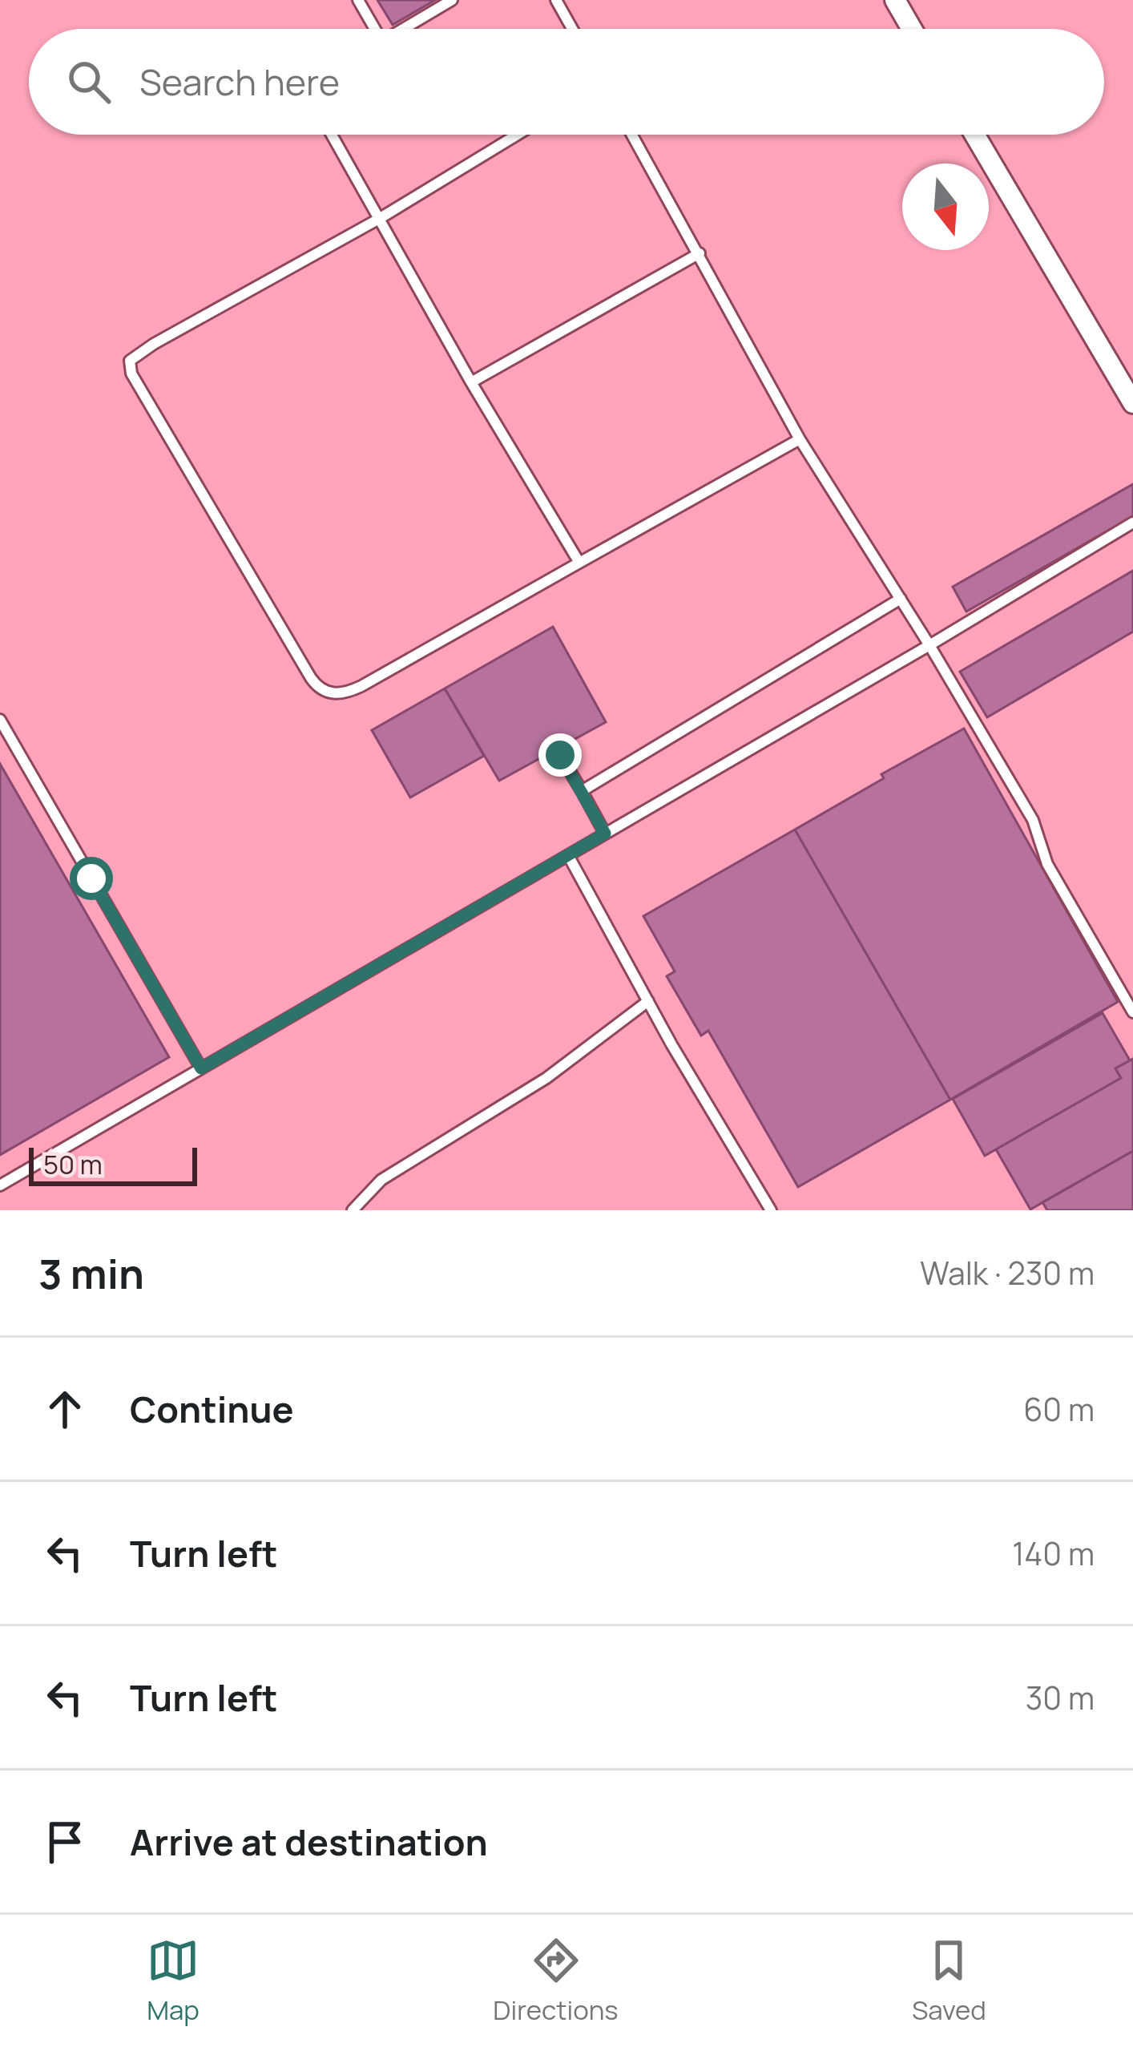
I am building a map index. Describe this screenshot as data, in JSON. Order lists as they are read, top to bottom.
{
  "scale_bar": "50 m",
  "north": "bottom",
  "page": {
    "search": "Search here",
    "scale": "50 m",
    "heading": ["3 min", "Walk · 230 m"],
    "list": [
      ["Continue", "60 m"],
      ["Turn left", "140 m"],
      ["Turn left", "30 m"],
      "Arrive at destination"
    ],
    "nav": ["Map", "Directions", "Saved"]
  }
}
